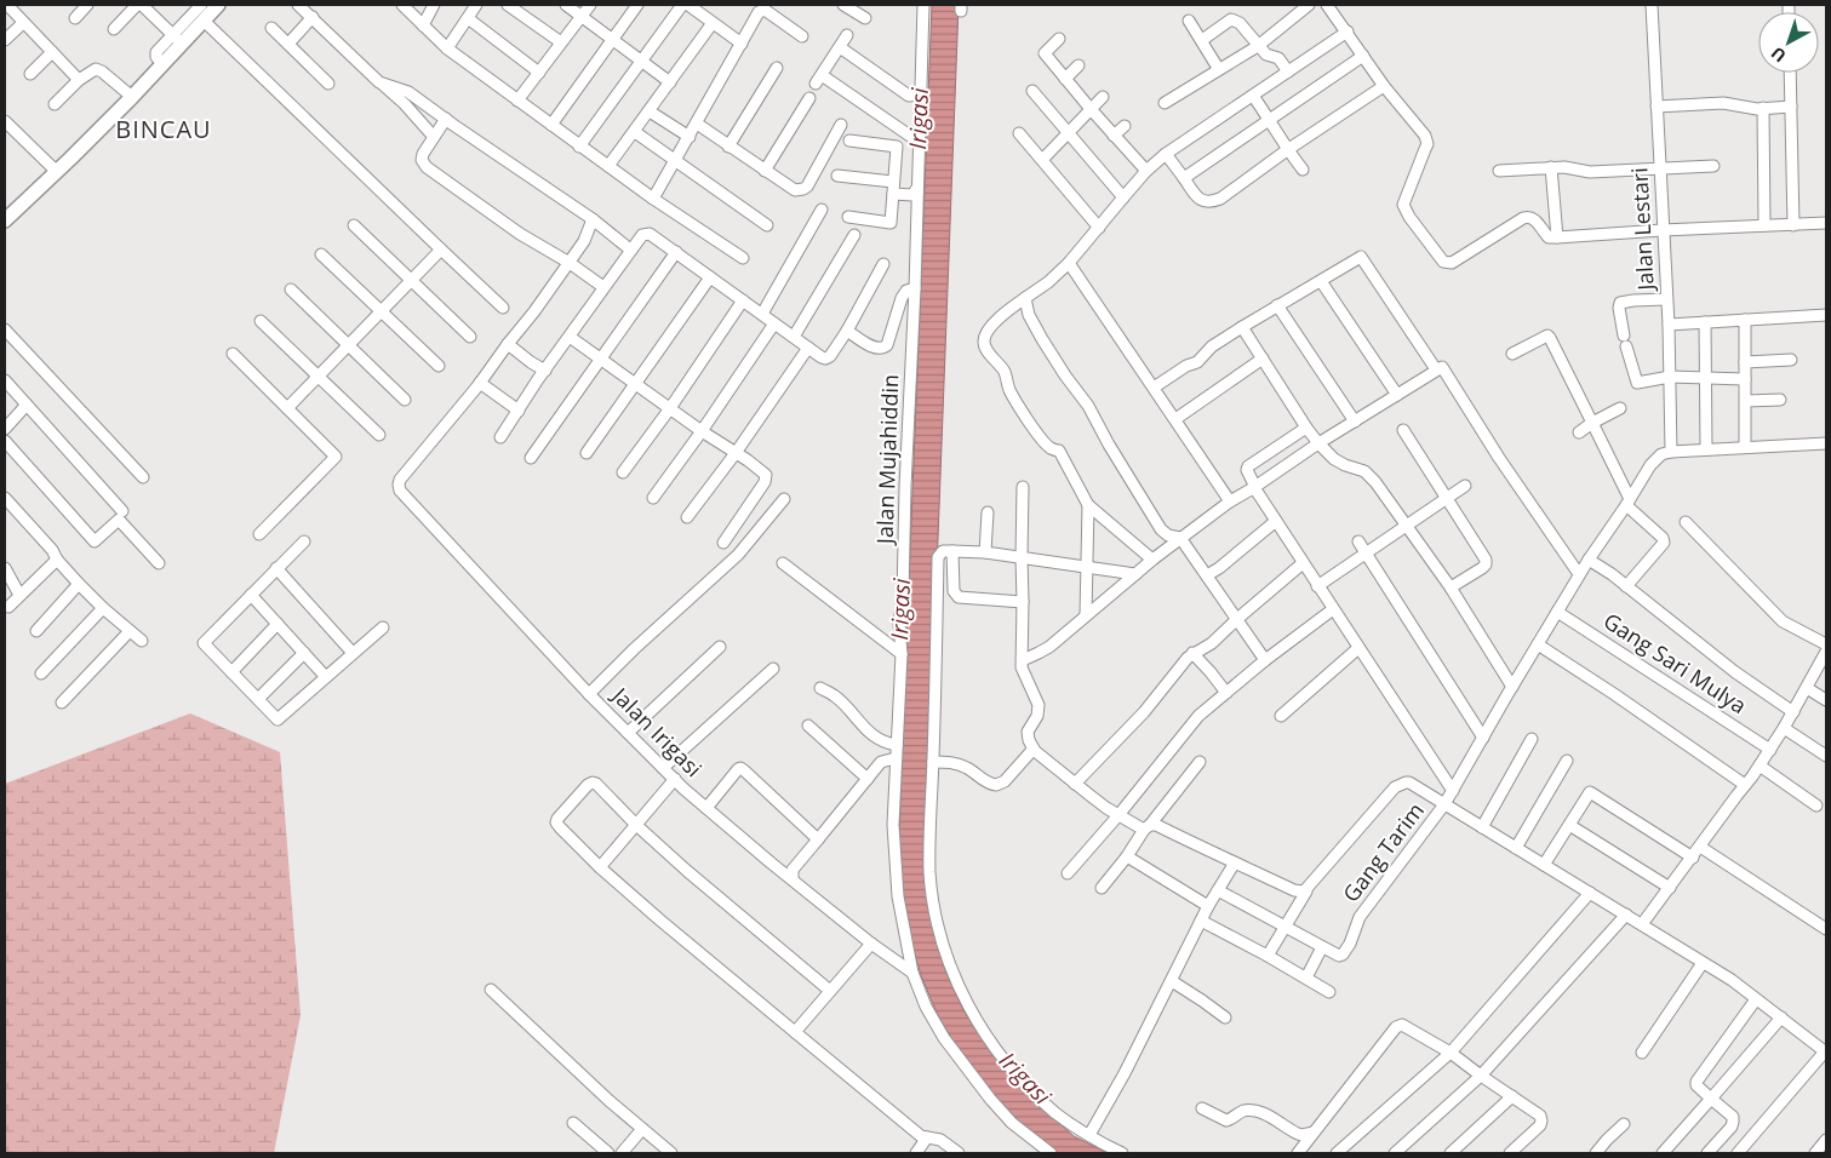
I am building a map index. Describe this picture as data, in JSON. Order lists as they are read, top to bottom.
{
  "streets": {
    "street": [
      "Jalan Lestari",
      "Jalan Mujahiddin",
      "Gang Sari Mulya",
      "Jalan Irigasi",
      "Gang Tarim"
    ]
  },
  "crossings": [
    ["Jalan Lestari", "Gang Tarim"],
    ["Jalan Mujahiddin", "Jalan Irigasi"],
    ["Gang Sari Mulya", "Gang Tarim"]
  ],
  "districts": ["BINCAU"],
  "water": ["Irigasi"],
  "north": "bottom left"
}
